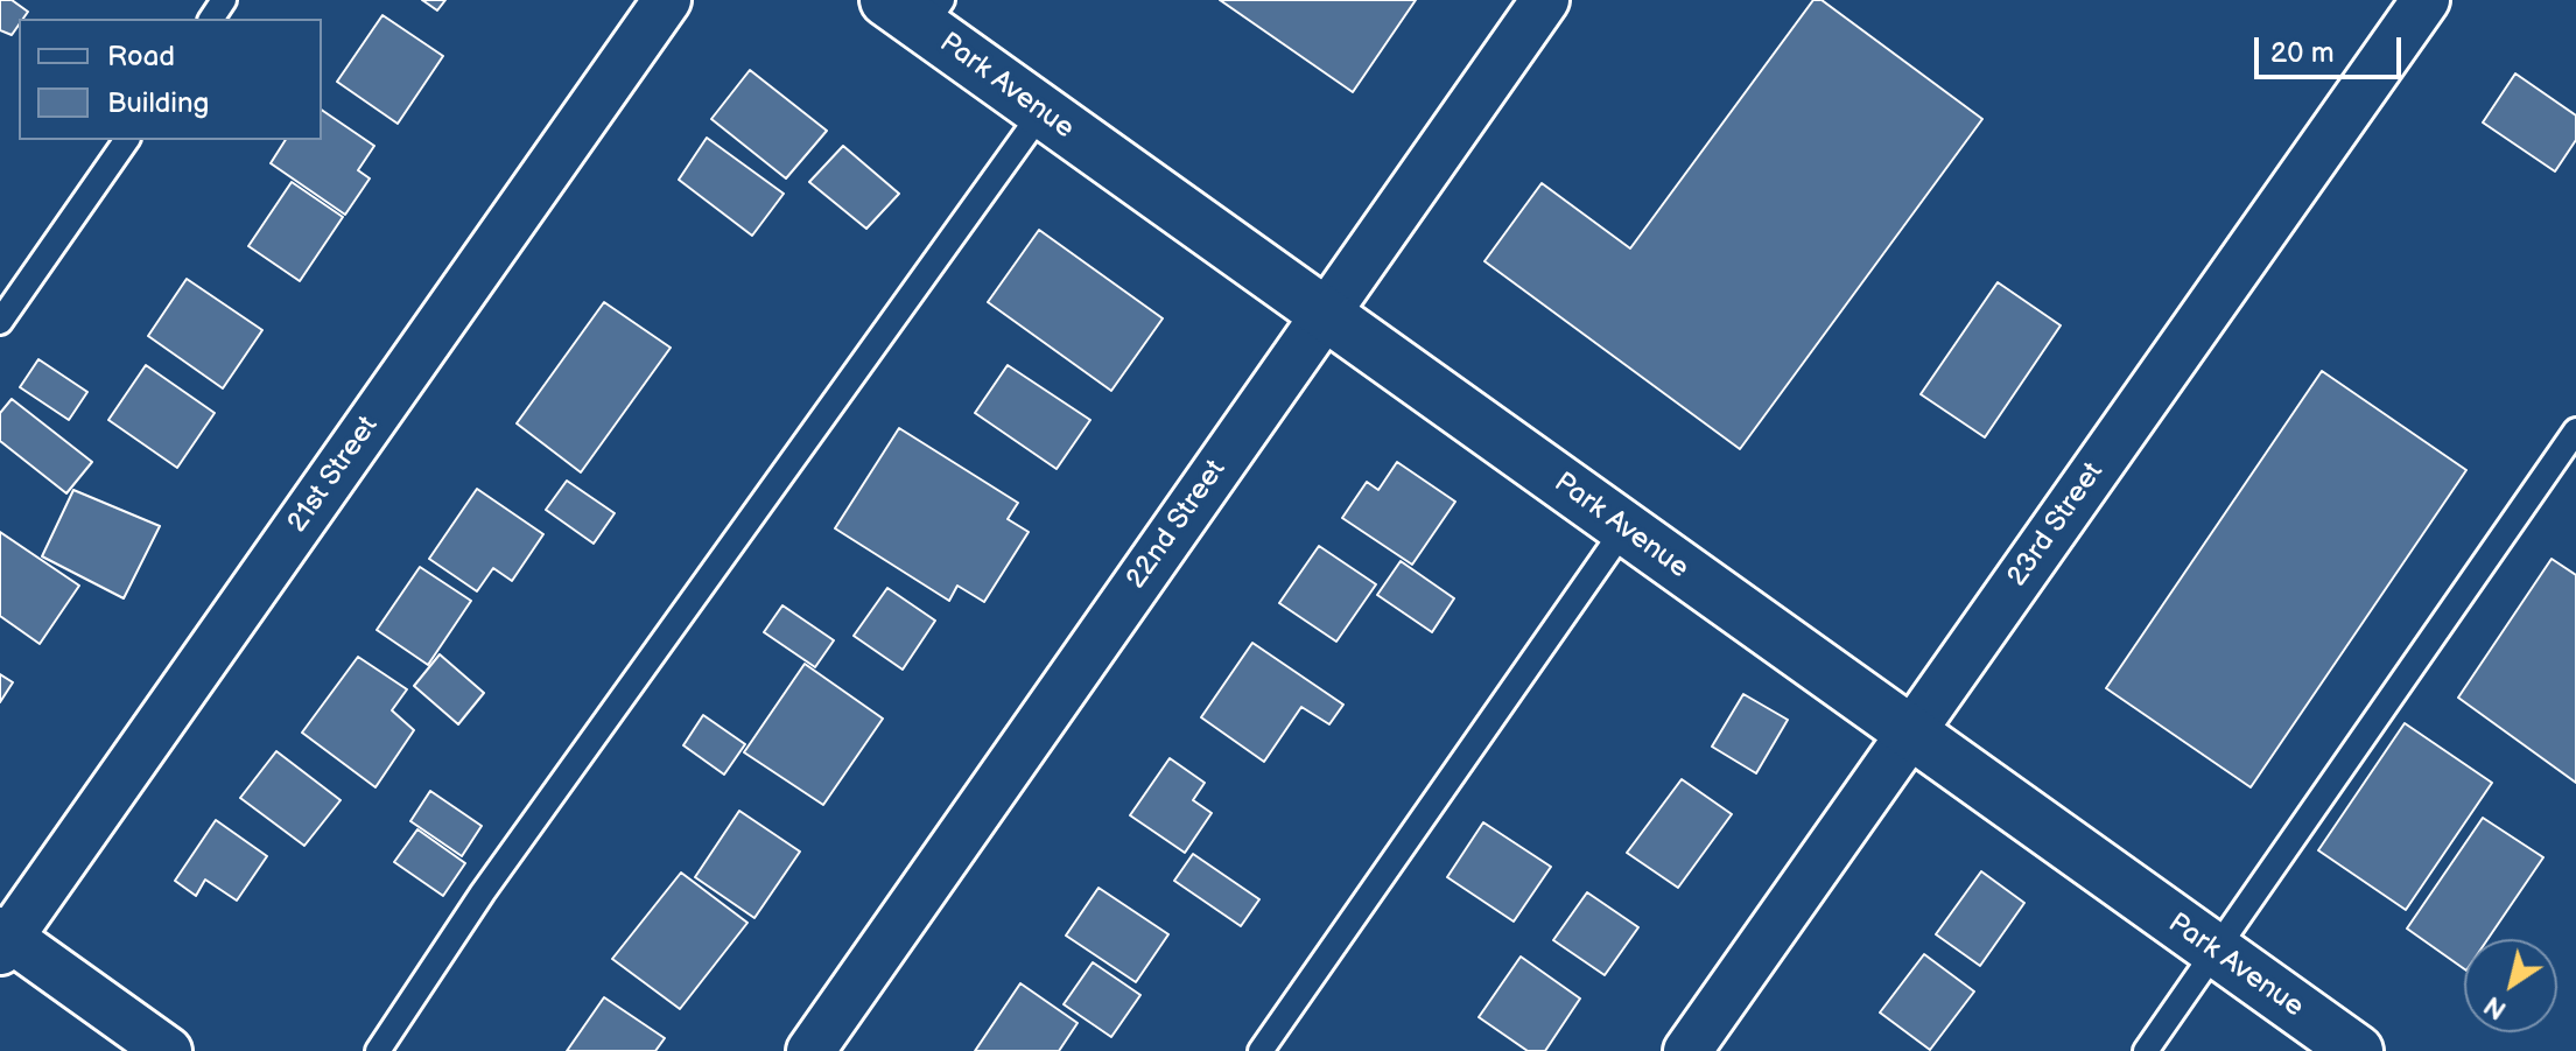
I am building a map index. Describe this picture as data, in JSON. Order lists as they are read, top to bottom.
{
  "streets": {
    "street": [
      "Park Avenue",
      "21st Street",
      "22nd Street",
      "23rd Street"
    ]
  },
  "crossings": [
    ["Park Avenue", "22nd Street"],
    ["Park Avenue", "23rd Street"]
  ],
  "legend": ["Road", "Building"],
  "scale_bar": "20 m",
  "north": "bottom left"
}
